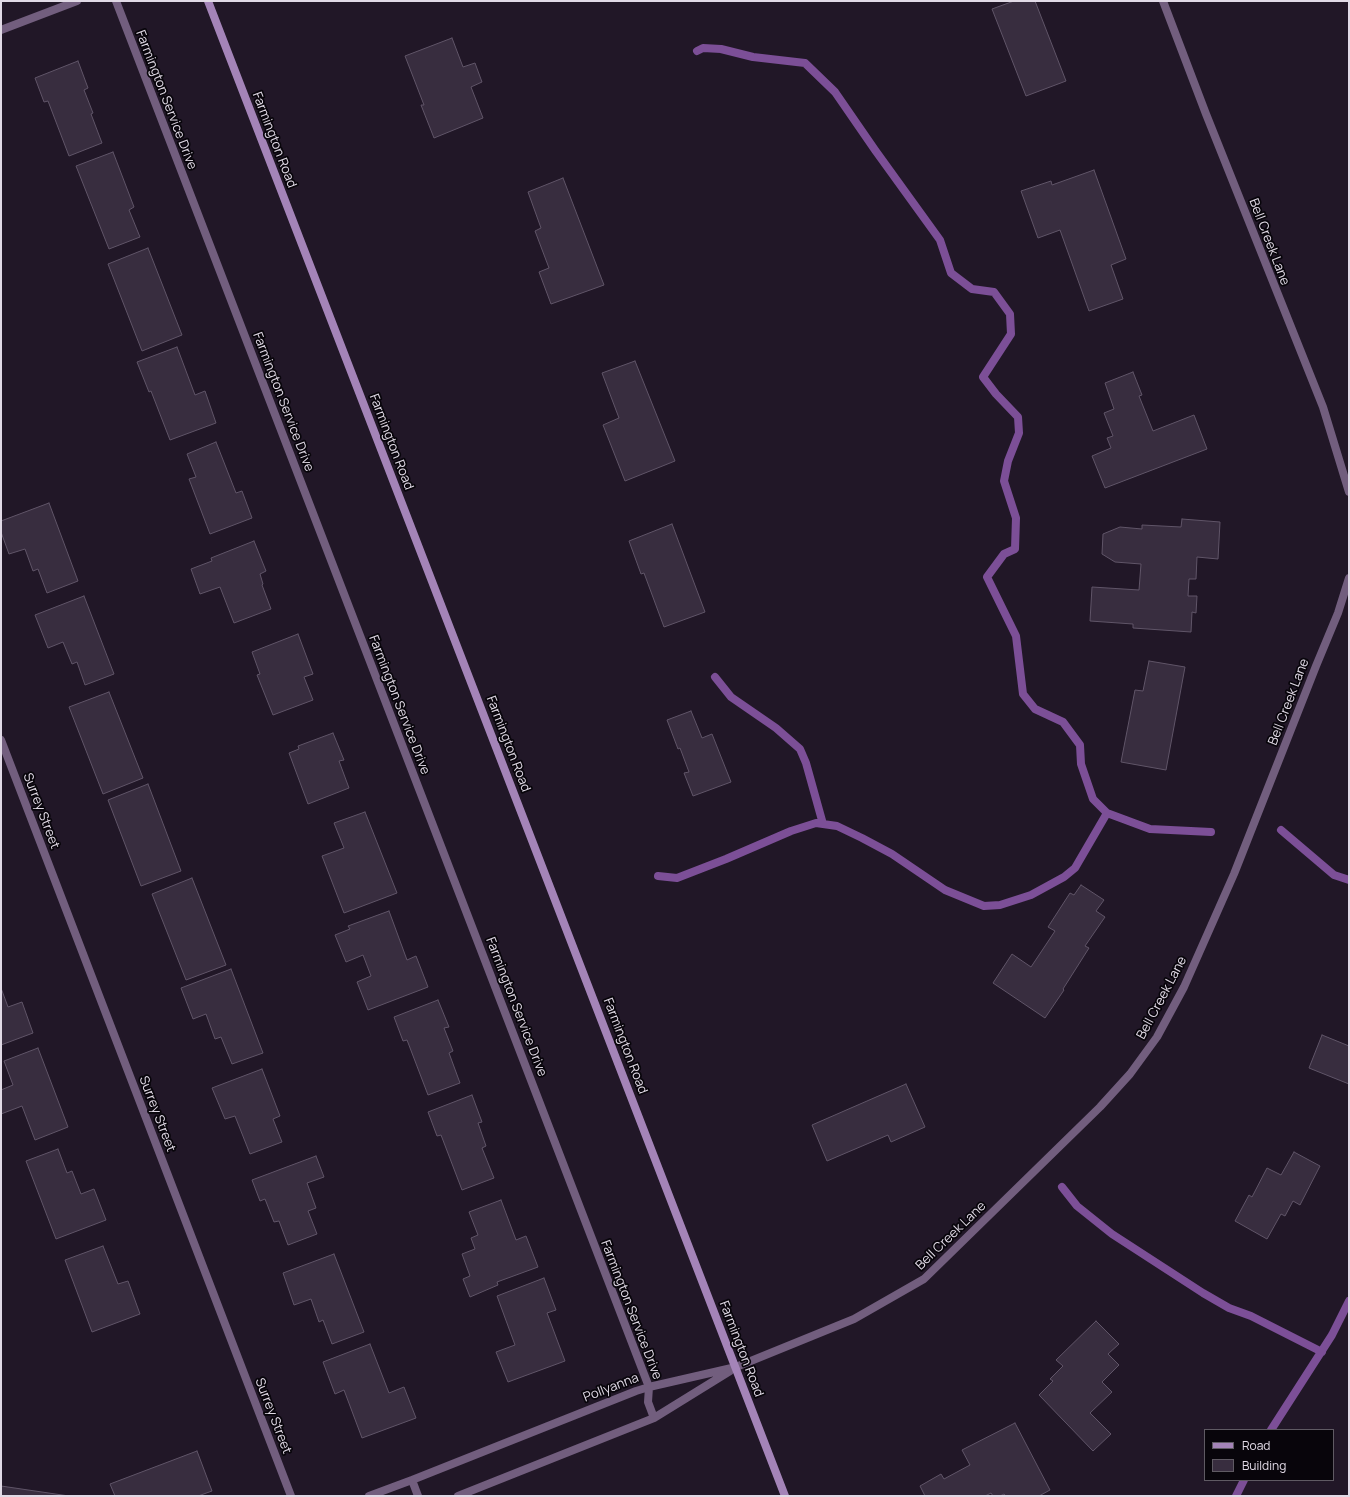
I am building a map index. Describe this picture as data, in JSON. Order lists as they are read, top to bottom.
{
  "streets": {
    "main road": ["Farmington Road"],
    "street": [
      "Farmington Service Drive",
      "Bell Creek Lane",
      "Surrey Street",
      "Pollyanna"
    ]
  },
  "crossings": [
    ["Farmington Service Drive", "Pollyanna"],
    ["Farmington Road", "Bell Creek Lane"],
    ["Farmington Road", "Pollyanna"],
    ["Bell Creek Lane", "Pollyanna"]
  ],
  "legend": ["Road", "Building"]
}
